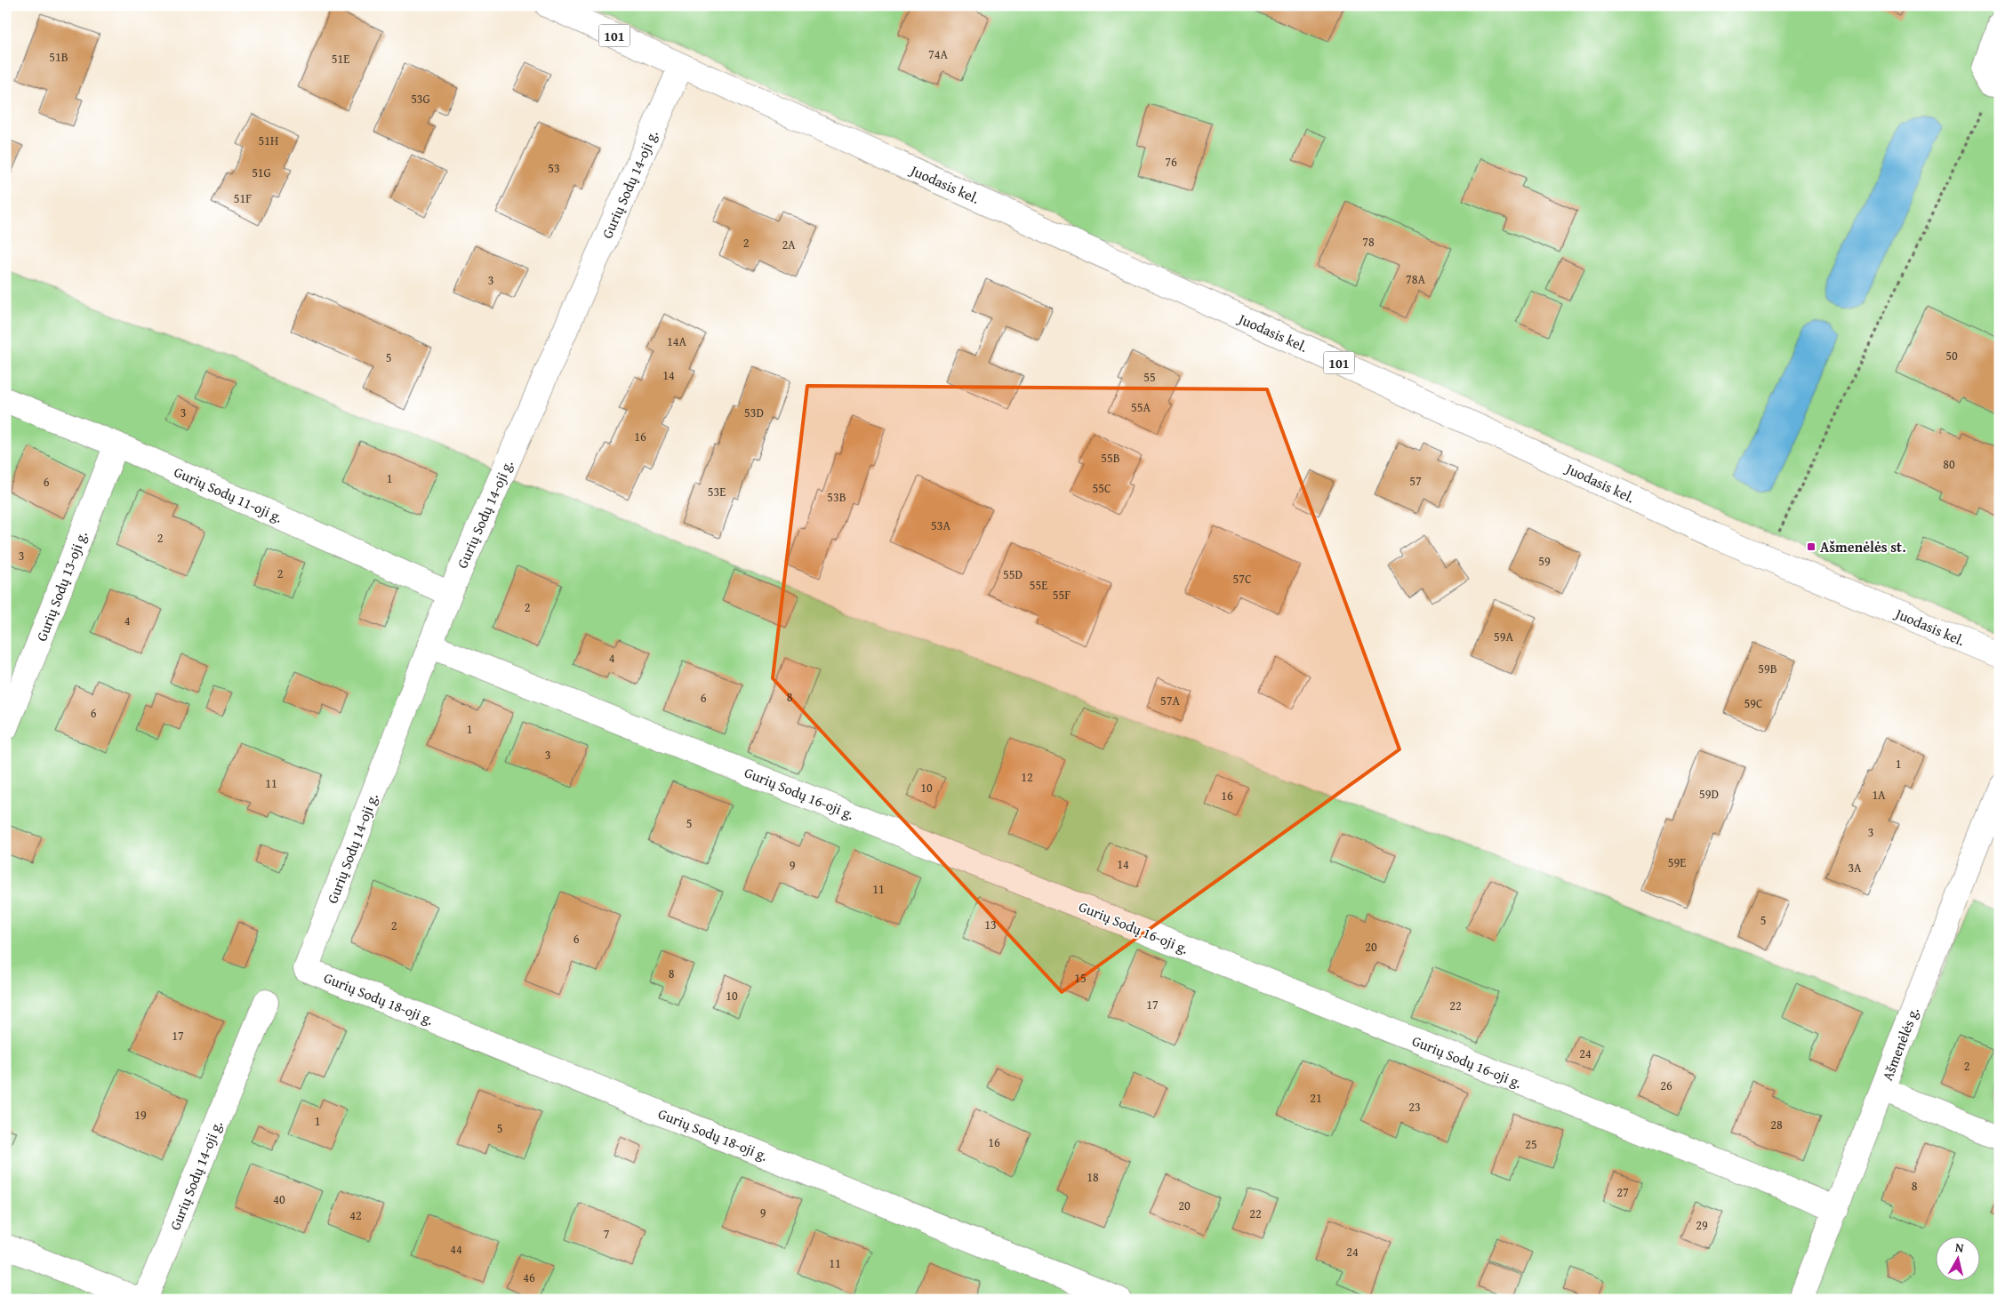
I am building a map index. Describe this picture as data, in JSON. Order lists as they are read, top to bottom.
{
  "streets": {
    "street": [
      "101",
      "Gurių Sodų 14-oji g.",
      "Juodasis kel.",
      "Gurių Sodų 11-oji g.",
      "Gurių Sodų 13-oji g.",
      "Gurių Sodų 16-oji g.",
      "Gurių Sodų 18-oji g.",
      "Ašmenėlės g."
    ]
  },
  "crossings": [
    ["Gurių Sodų 14-oji g.", "Juodasis kel."],
    ["Gurių Sodų 14-oji g.", "Gurių Sodų 11-oji g."],
    ["Gurių Sodų 14-oji g.", "Gurių Sodų 16-oji g."],
    ["Gurių Sodų 14-oji g.", "Gurių Sodų 18-oji g."],
    ["Gurių Sodų 11-oji g.", "Gurių Sodų 13-oji g."],
    ["Gurių Sodų 16-oji g.", "Ašmenėlės g."]
  ],
  "places": {
    "transit": ["Ašmenėlės st."]
  },
  "house_numbers": [
    "74A",
    "51B",
    "51E",
    "53G",
    "51H",
    "76",
    "53",
    "51G",
    "51F",
    "78",
    "2",
    "2A",
    "78A",
    "3",
    "14A",
    "50",
    "5",
    "14",
    "55",
    "55A",
    "3",
    "53D",
    "16",
    "55B",
    "80",
    "1",
    "57",
    "6",
    "55C",
    "53E",
    "53B",
    "53A",
    "2",
    "3",
    "59",
    "2",
    "55D",
    "57C",
    "55E",
    "55F",
    "2",
    "4",
    "59A",
    "4",
    "59B",
    "8",
    "6",
    "57A",
    "59C",
    "6",
    "1",
    "3",
    "1",
    "12",
    "11",
    "10",
    "59D",
    "1A",
    "16",
    "5",
    "3",
    "59E",
    "14",
    "9",
    "3A",
    "11",
    "5",
    "13",
    "2",
    "6",
    "20",
    "8",
    "15",
    "10",
    "17",
    "22",
    "17",
    "24",
    "2",
    "26",
    "21",
    "23",
    "19",
    "1",
    "28",
    "5",
    "16",
    "25",
    "18",
    "8",
    "27",
    "40",
    "20",
    "9",
    "22",
    "42",
    "29",
    "7",
    "44",
    "24",
    "11",
    "46"
  ],
  "north": "top"
}
